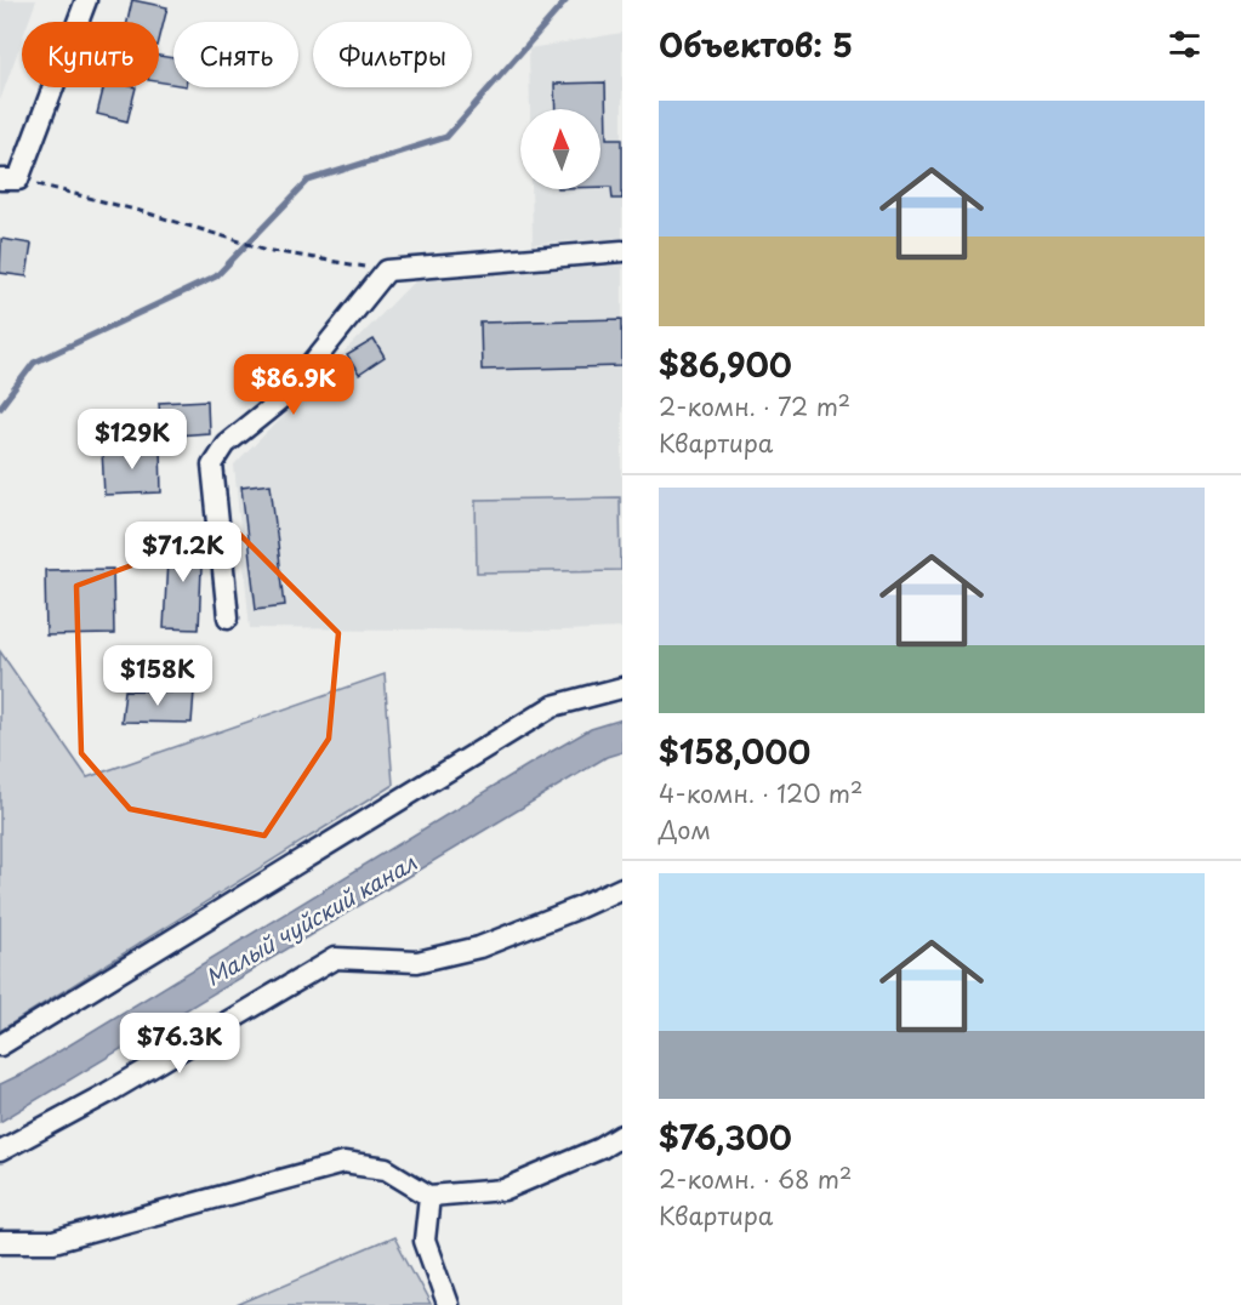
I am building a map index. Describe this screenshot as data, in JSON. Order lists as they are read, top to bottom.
{
  "water": ["Малый чуйский канал"],
  "north": "top",
  "page": {
    "heading": "Объектов: 5",
    "chip": ["Купить", "Снять", "Фильтры"],
    "list": [
      {
        "name": "$86,900",
        "note": "2-комн. · 72 m² · Квартира"
      },
      {
        "name": "$158,000",
        "note": "4-комн. · 120 m² · Дом"
      },
      {
        "name": "$76,300",
        "note": "2-комн. · 68 m² · Квартира"
      }
    ],
    "price": [
      "$86.9K",
      "$129K",
      "$71.2K",
      "$158K",
      "$76.3K"
    ]
  }
}
